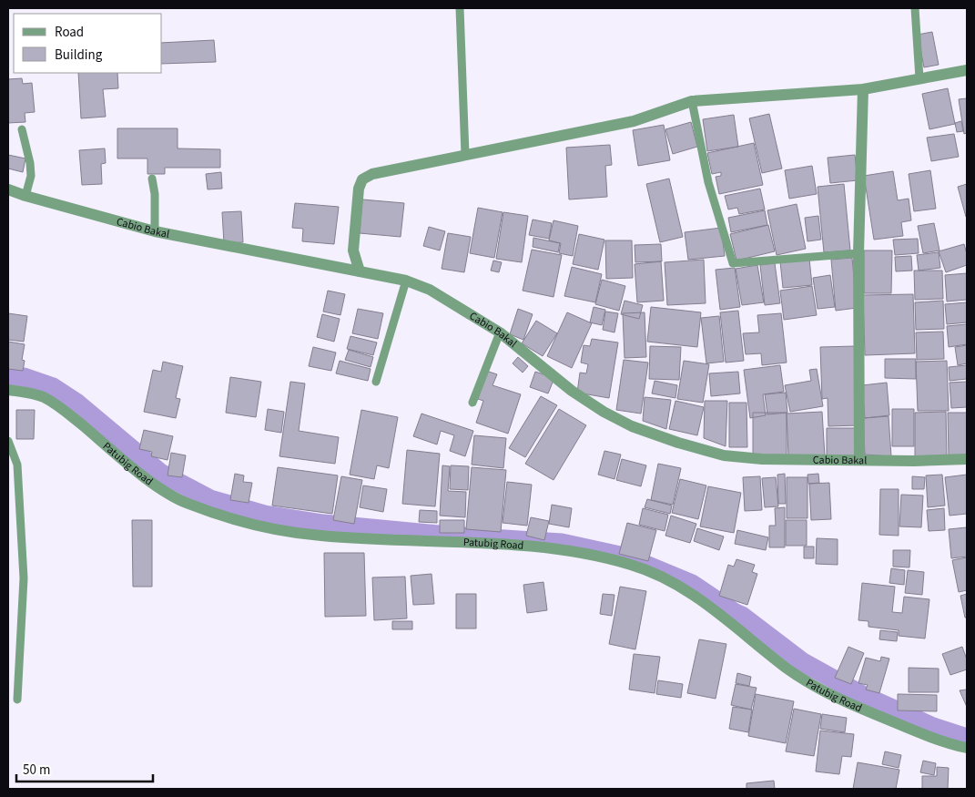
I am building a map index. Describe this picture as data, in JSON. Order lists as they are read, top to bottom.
{
  "streets": {
    "street": ["Cabio Bakal", "Patubig Road"]
  },
  "legend": ["Road", "Building"],
  "scale_bar": "50 m"
}
